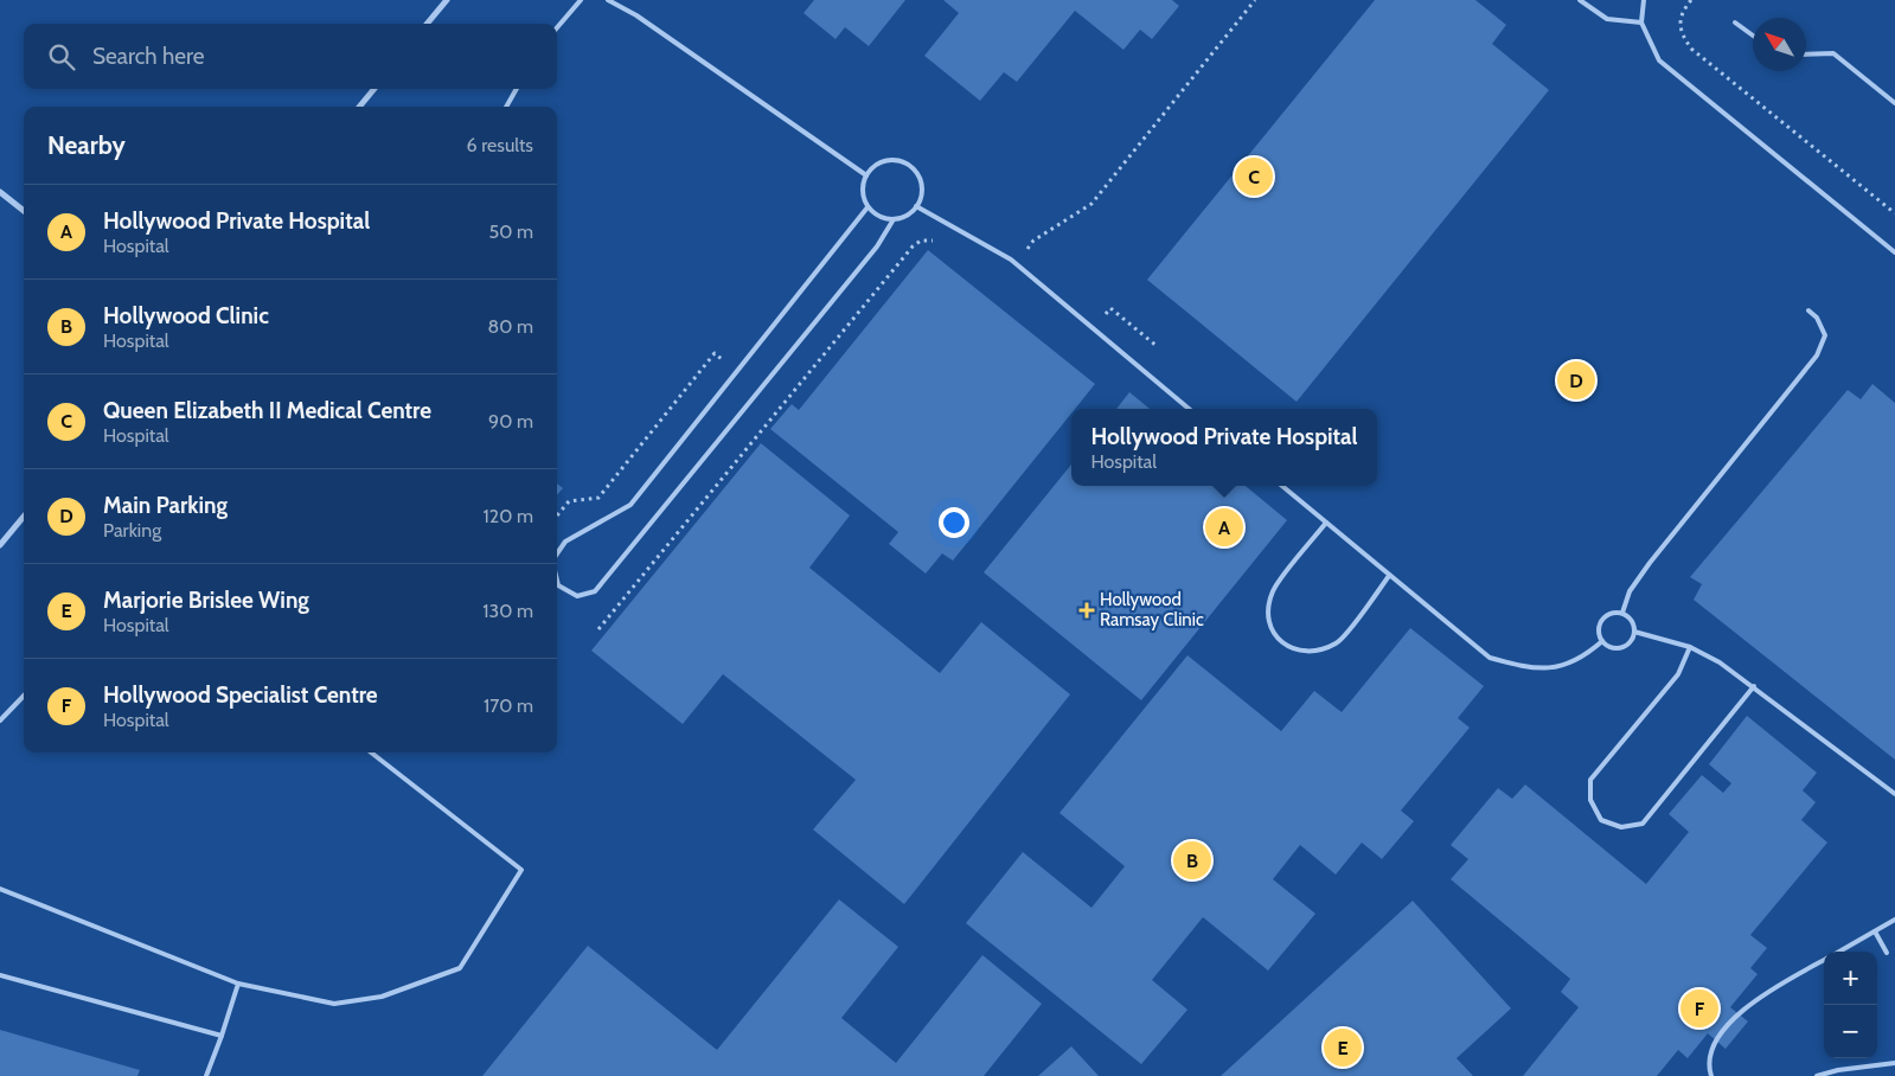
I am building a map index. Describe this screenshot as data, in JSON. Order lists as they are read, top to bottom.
{
  "places": {
    "health": ["Hollywood Ramsay Clinic"]
  },
  "north": "top left",
  "page": {
    "search": "Search here",
    "heading": ["Nearby", "6 results"],
    "pins": [
      "C",
      "D",
      "A",
      "B",
      "F",
      "E"
    ],
    "list": [
      {
        "mark": "A",
        "name": "Hollywood Private Hospital",
        "note": "Hospital",
        "value": "50 m"
      },
      {
        "mark": "B",
        "name": "Hollywood Clinic",
        "note": "Hospital",
        "value": "80 m"
      },
      {
        "mark": "C",
        "name": "Queen Elizabeth II Medical Centre",
        "note": "Hospital",
        "value": "90 m"
      },
      {
        "mark": "D",
        "name": "Main Parking",
        "note": "Parking",
        "value": "120 m"
      },
      {
        "mark": "E",
        "name": "Marjorie Brislee Wing",
        "note": "Hospital",
        "value": "130 m"
      },
      {
        "mark": "F",
        "name": "Hollywood Specialist Centre",
        "note": "Hospital",
        "value": "170 m"
      }
    ],
    "popup": ["Hollywood Private Hospital", "Hospital"],
    "map_buttons": ["+", "−"]
  }
}
